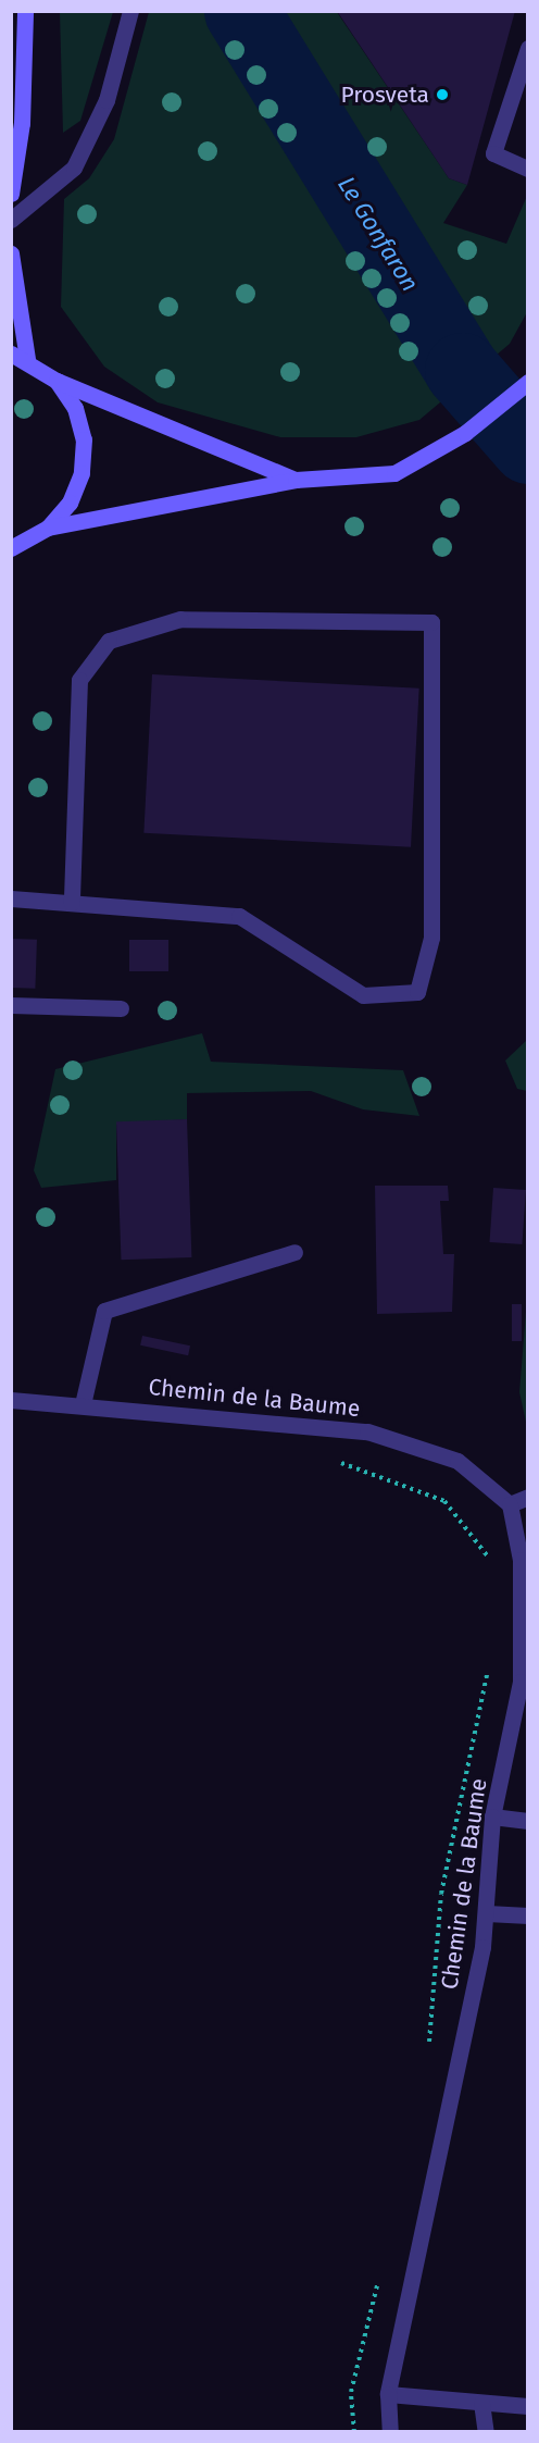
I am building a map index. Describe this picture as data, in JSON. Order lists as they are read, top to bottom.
{
  "streets": {
    "street": ["Chemin de la Baume"]
  },
  "water": ["Le Gonfaron"],
  "places": ["Prosveta"]
}
